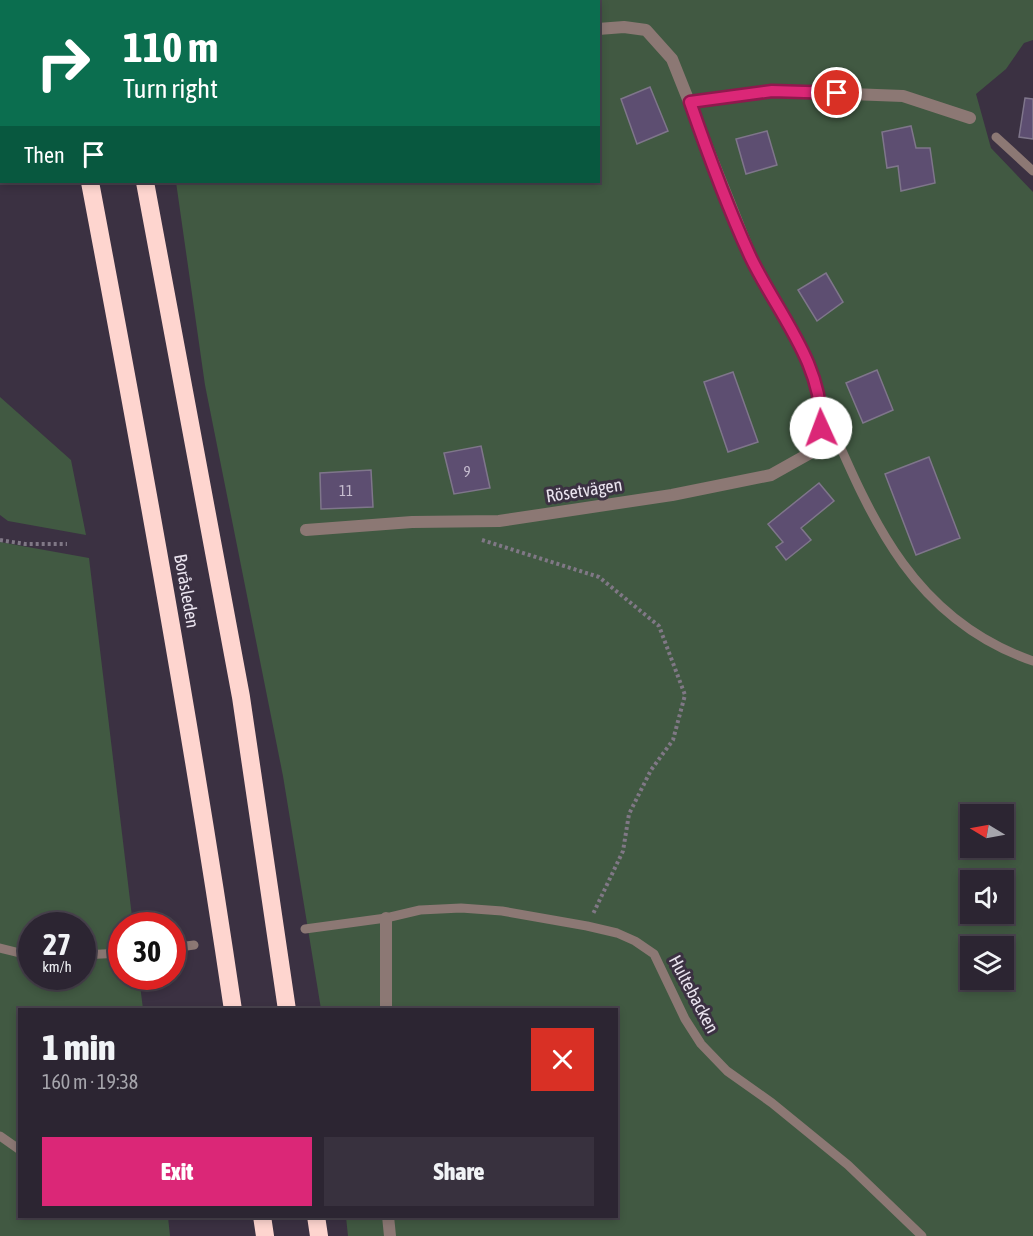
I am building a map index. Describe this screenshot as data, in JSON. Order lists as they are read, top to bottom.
{
  "streets": {
    "highway": ["Boråsleden"],
    "street": ["Rösetvägen"],
    "lane": ["Hultebacken"]
  },
  "house_numbers": ["9", "11"],
  "north": "left",
  "page": {
    "turn": ["110 m", "Turn right"],
    "then": "Then",
    "speed": "27 km/h",
    "limit": "30",
    "heading": ["1 min", "160 m · 19:38"],
    "buttons": ["Exit", "Share"]
  }
}
